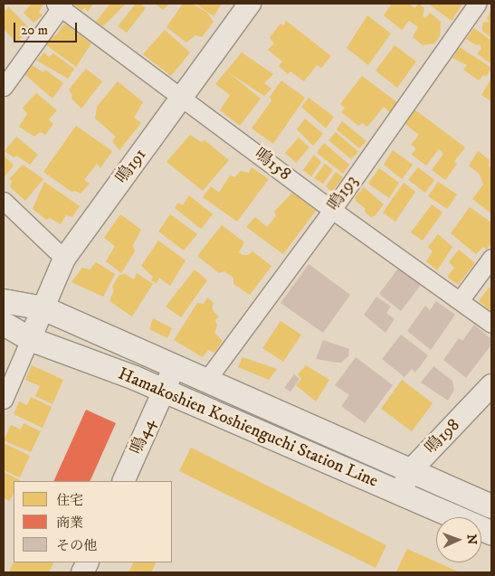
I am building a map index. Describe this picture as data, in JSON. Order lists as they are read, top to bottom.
{
  "streets": {
    "main road": ["Hamakoshien Koshienguchi Station Line"],
    "street": [
      "鳴158",
      "鳴191",
      "鳴193",
      "鳴44",
      "鳴198"
    ]
  },
  "crossings": [
    ["鳴158", "鳴191"],
    ["鳴158", "鳴193"],
    ["鳴191", "Hamakoshien Koshienguchi Station Line"],
    ["鳴193", "Hamakoshien Koshienguchi Station Line"],
    ["Hamakoshien Koshienguchi Station Line", "鳴44"],
    ["Hamakoshien Koshienguchi Station Line", "鳴198"]
  ],
  "legend": ["住宅", "商業", "その他"],
  "scale_bar": "20 m",
  "north": "right"
}
